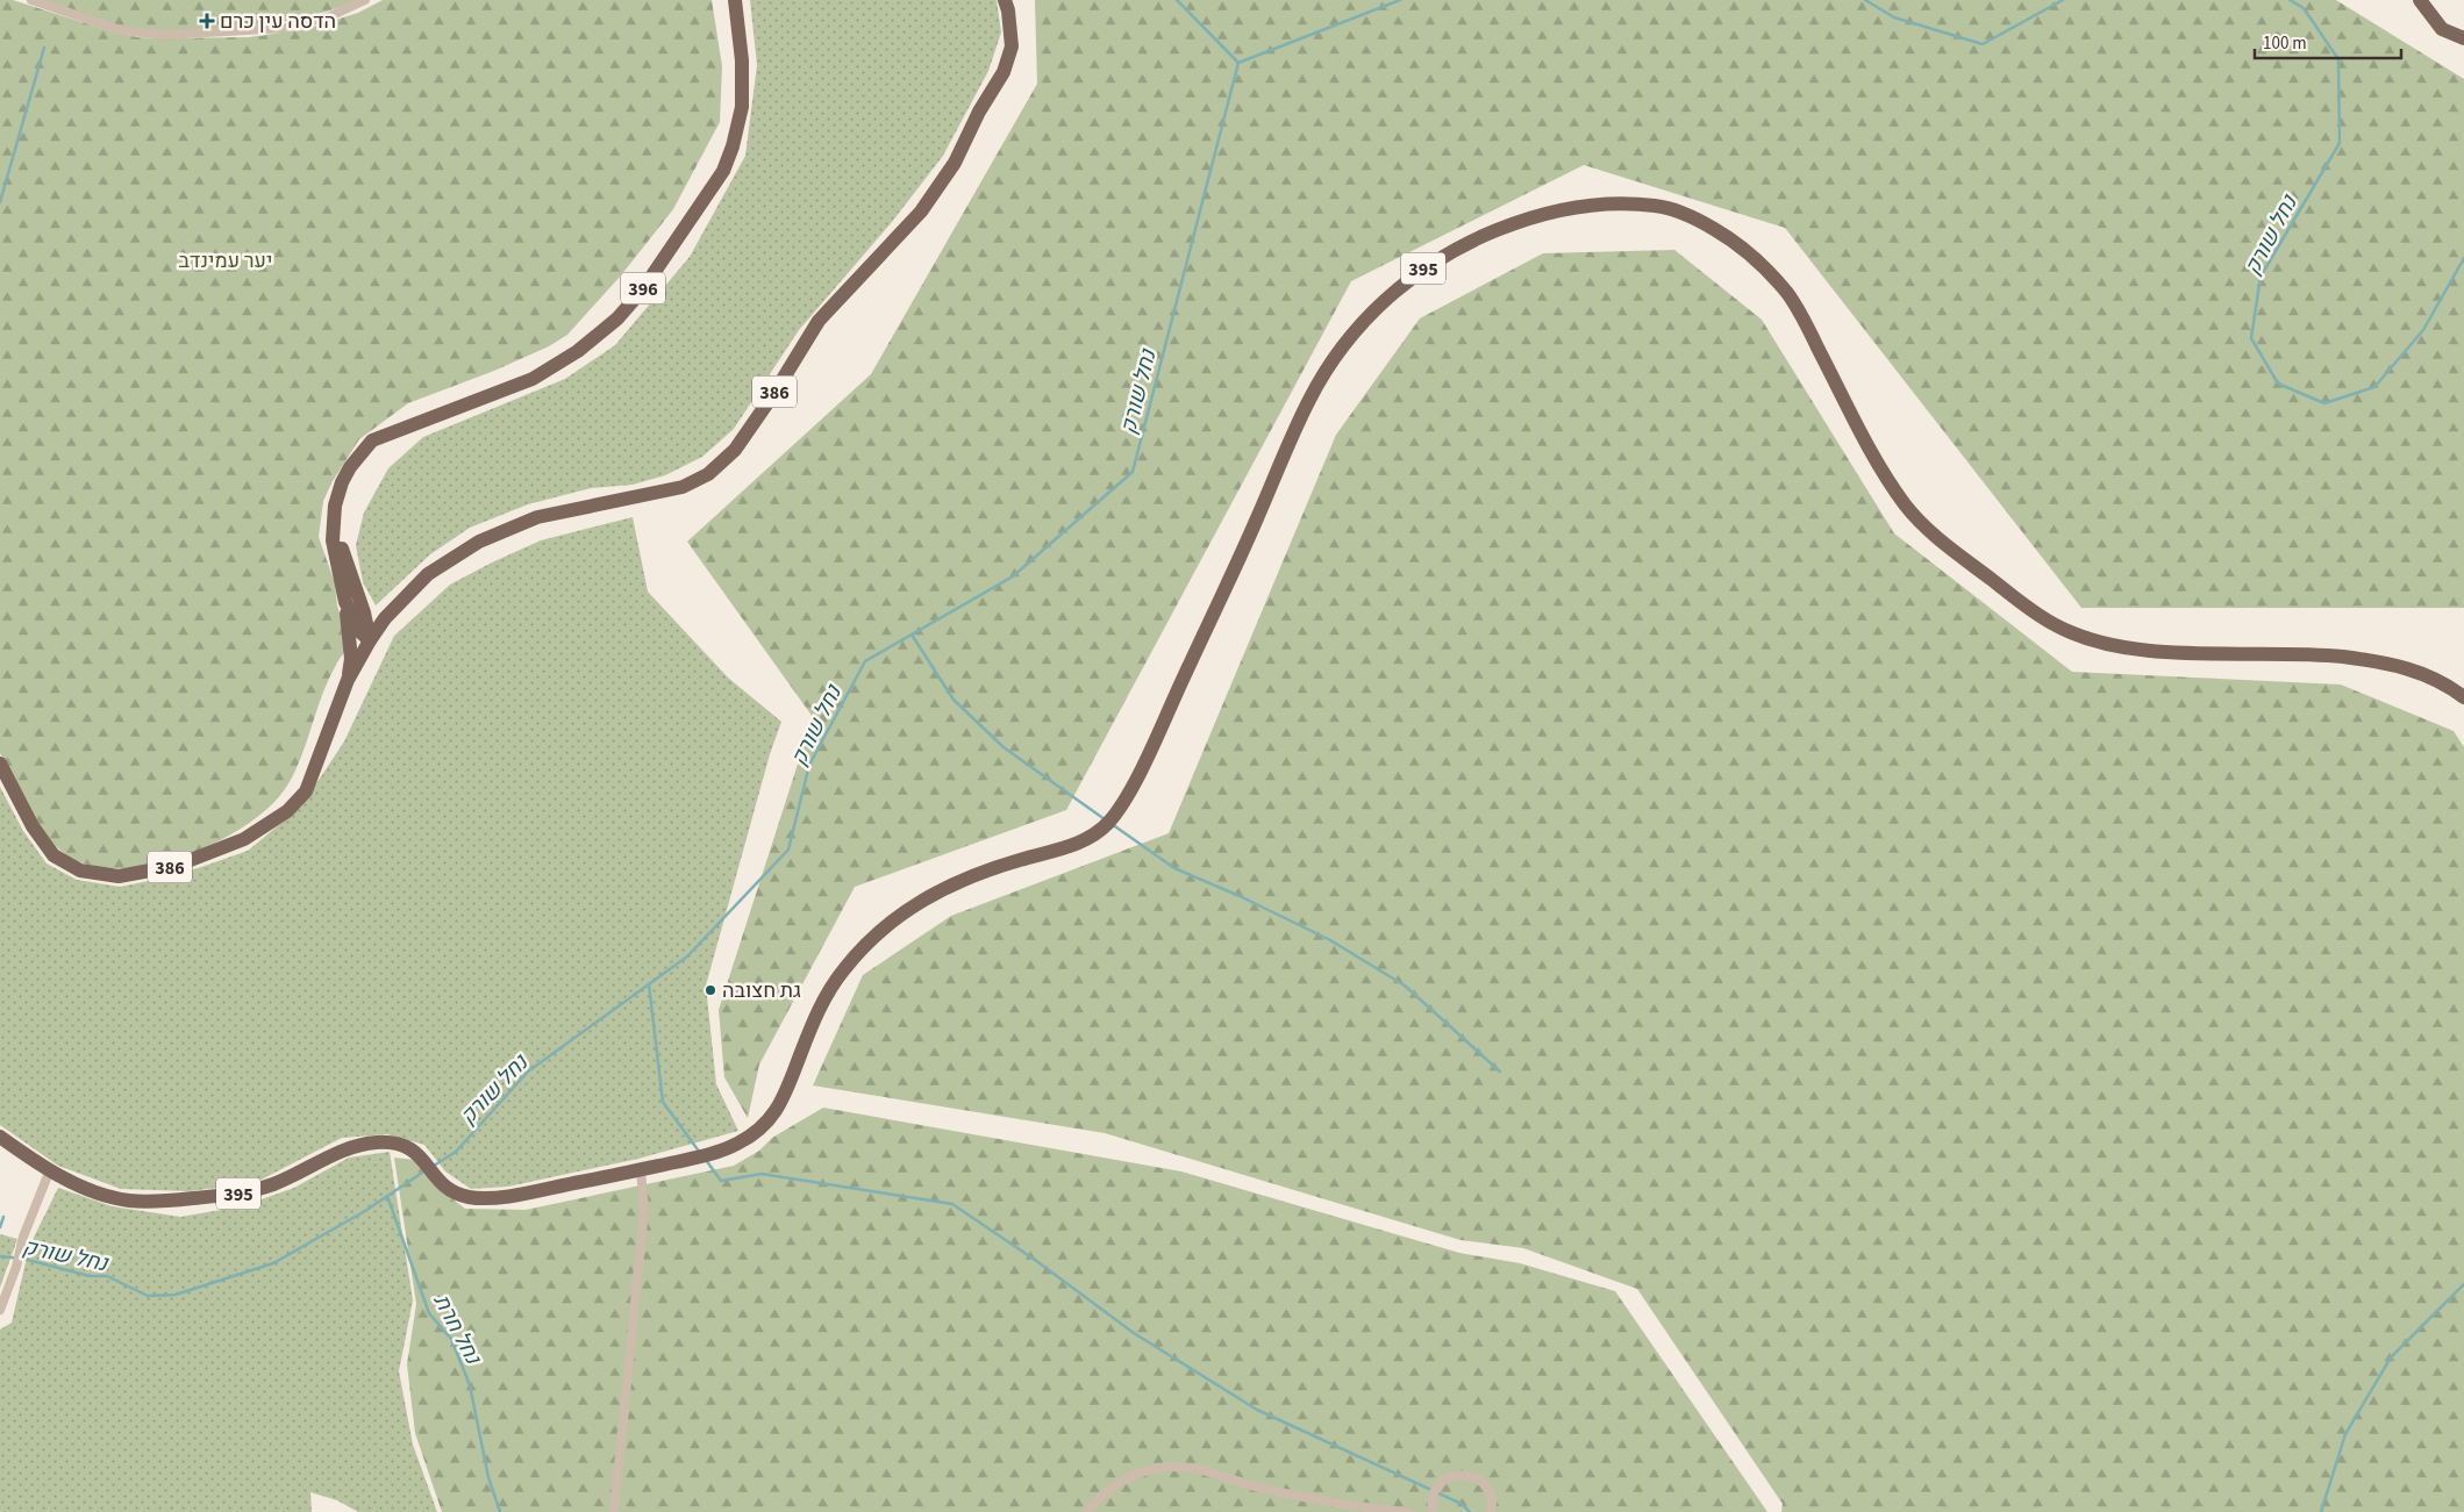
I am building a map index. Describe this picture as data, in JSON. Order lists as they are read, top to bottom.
{
  "streets": {
    "main road": ["395", "396", "386"]
  },
  "crossings": [
    ["396", "386"]
  ],
  "water": ["נחל שורק", "נחל חרת"],
  "parks": ["יער עמינדב"],
  "places": {
    "health": ["הדסה עין כרם"],
    "other": ["גת חצובה"]
  },
  "scale_bar": "100 m"
}
